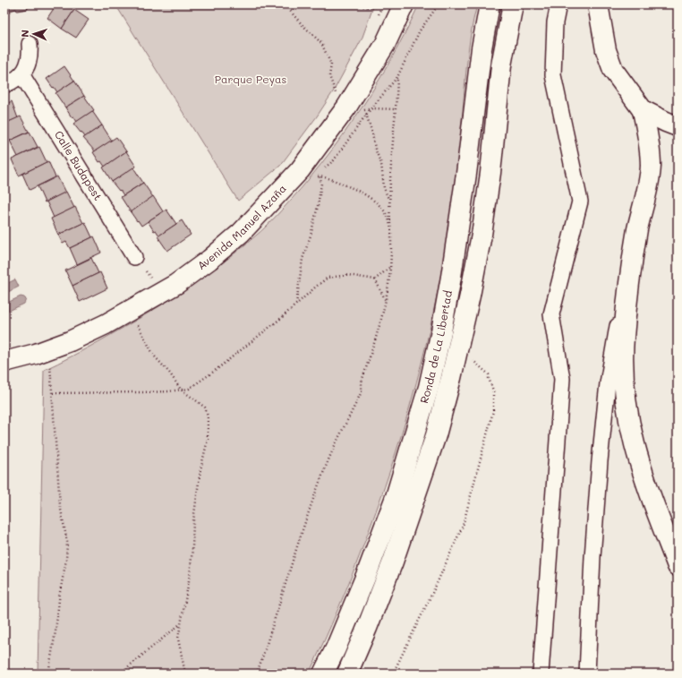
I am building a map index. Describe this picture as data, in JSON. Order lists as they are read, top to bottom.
{
  "streets": {
    "main road": ["Avenida Manuel Azaña", "Ronda de La Libertad"],
    "street": ["Calle Budapest"]
  },
  "parks": ["Parque Peyas"],
  "north": "left"
}
